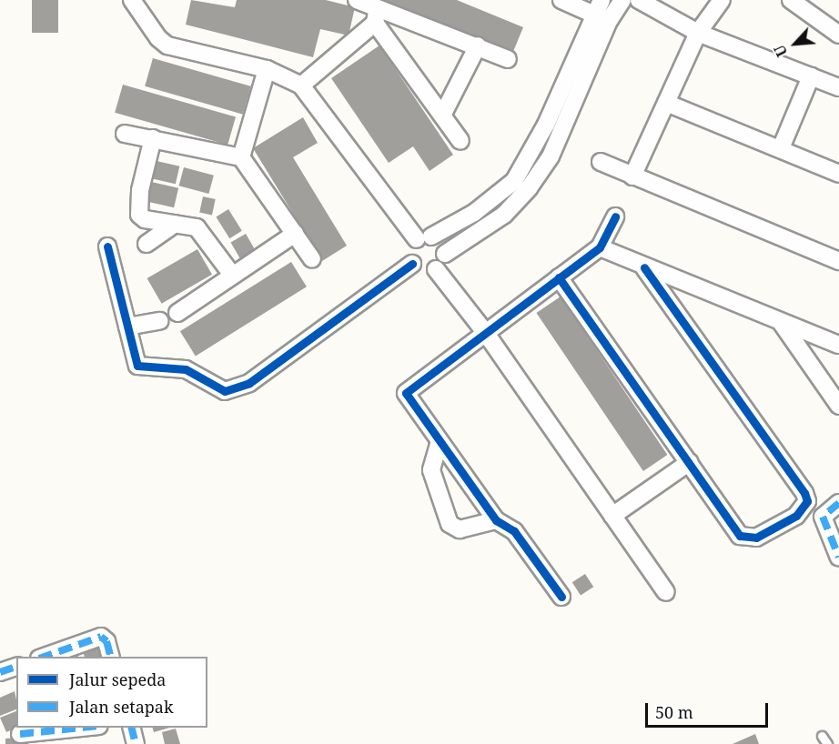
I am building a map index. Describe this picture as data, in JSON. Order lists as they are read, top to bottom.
{
  "legend": ["Jalur sepeda", "Jalan setapak"],
  "scale_bar": "50 m",
  "north": "bottom left"
}
